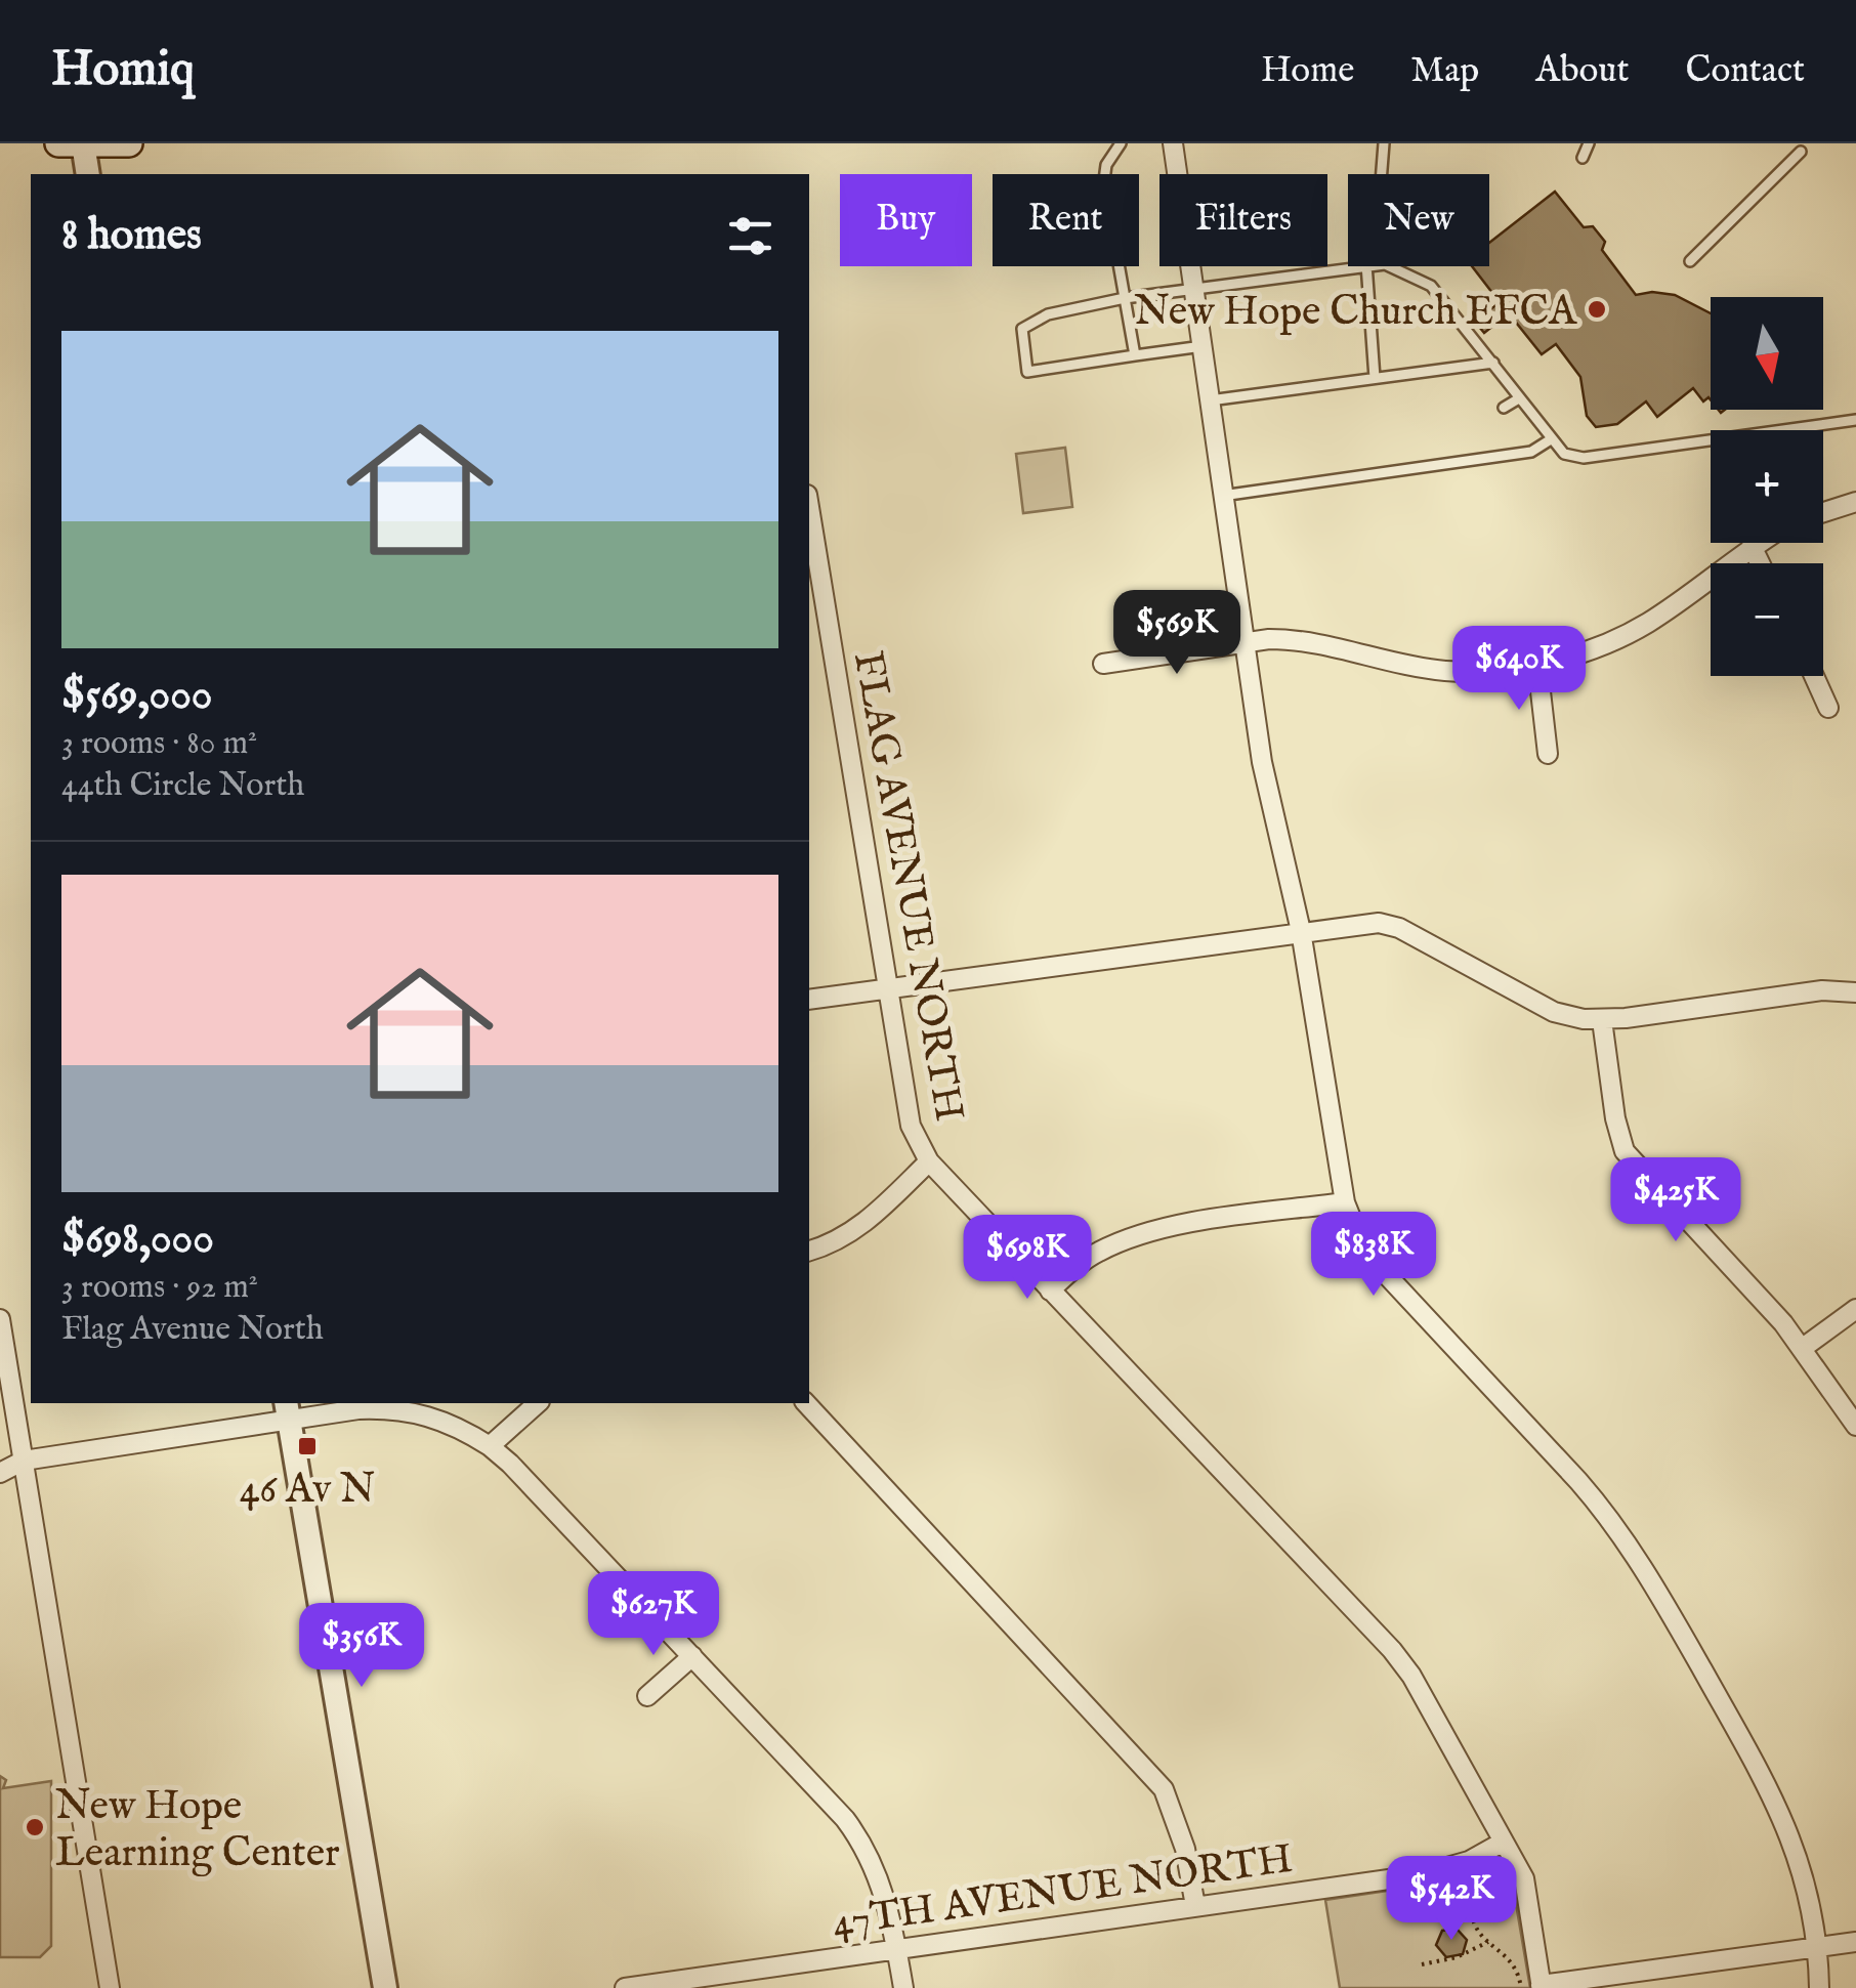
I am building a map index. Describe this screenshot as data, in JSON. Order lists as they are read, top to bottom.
{
  "streets": {
    "street": ["FLAG AVENUE NORTH", "47TH AVENUE NORTH"]
  },
  "crossings": [
    ["FLAG AVENUE NORTH", "47TH AVENUE NORTH"]
  ],
  "places": {
    "other": ["New Hope Church EFCA", "New Hope Learning Center"],
    "transit": ["46 Av N"]
  },
  "north": "bottom",
  "page": {
    "header": "Homiq",
    "nav": [
      "Home",
      "Map",
      "About",
      "Contact"
    ],
    "chip": [
      "Buy",
      "Rent",
      "Filters",
      "New"
    ],
    "heading": "8 homes",
    "map_buttons": ["+", "−"],
    "list": [
      {
        "name": "$569,000",
        "note": "3 rooms · 80 m² · 44th Circle North"
      },
      {
        "name": "$698,000",
        "note": "3 rooms · 92 m² · Flag Avenue North"
      }
    ],
    "price": [
      "$569K",
      "$640K",
      "$425K",
      "$838K",
      "$698K",
      "$627K",
      "$356K",
      "$542K"
    ]
  }
}
